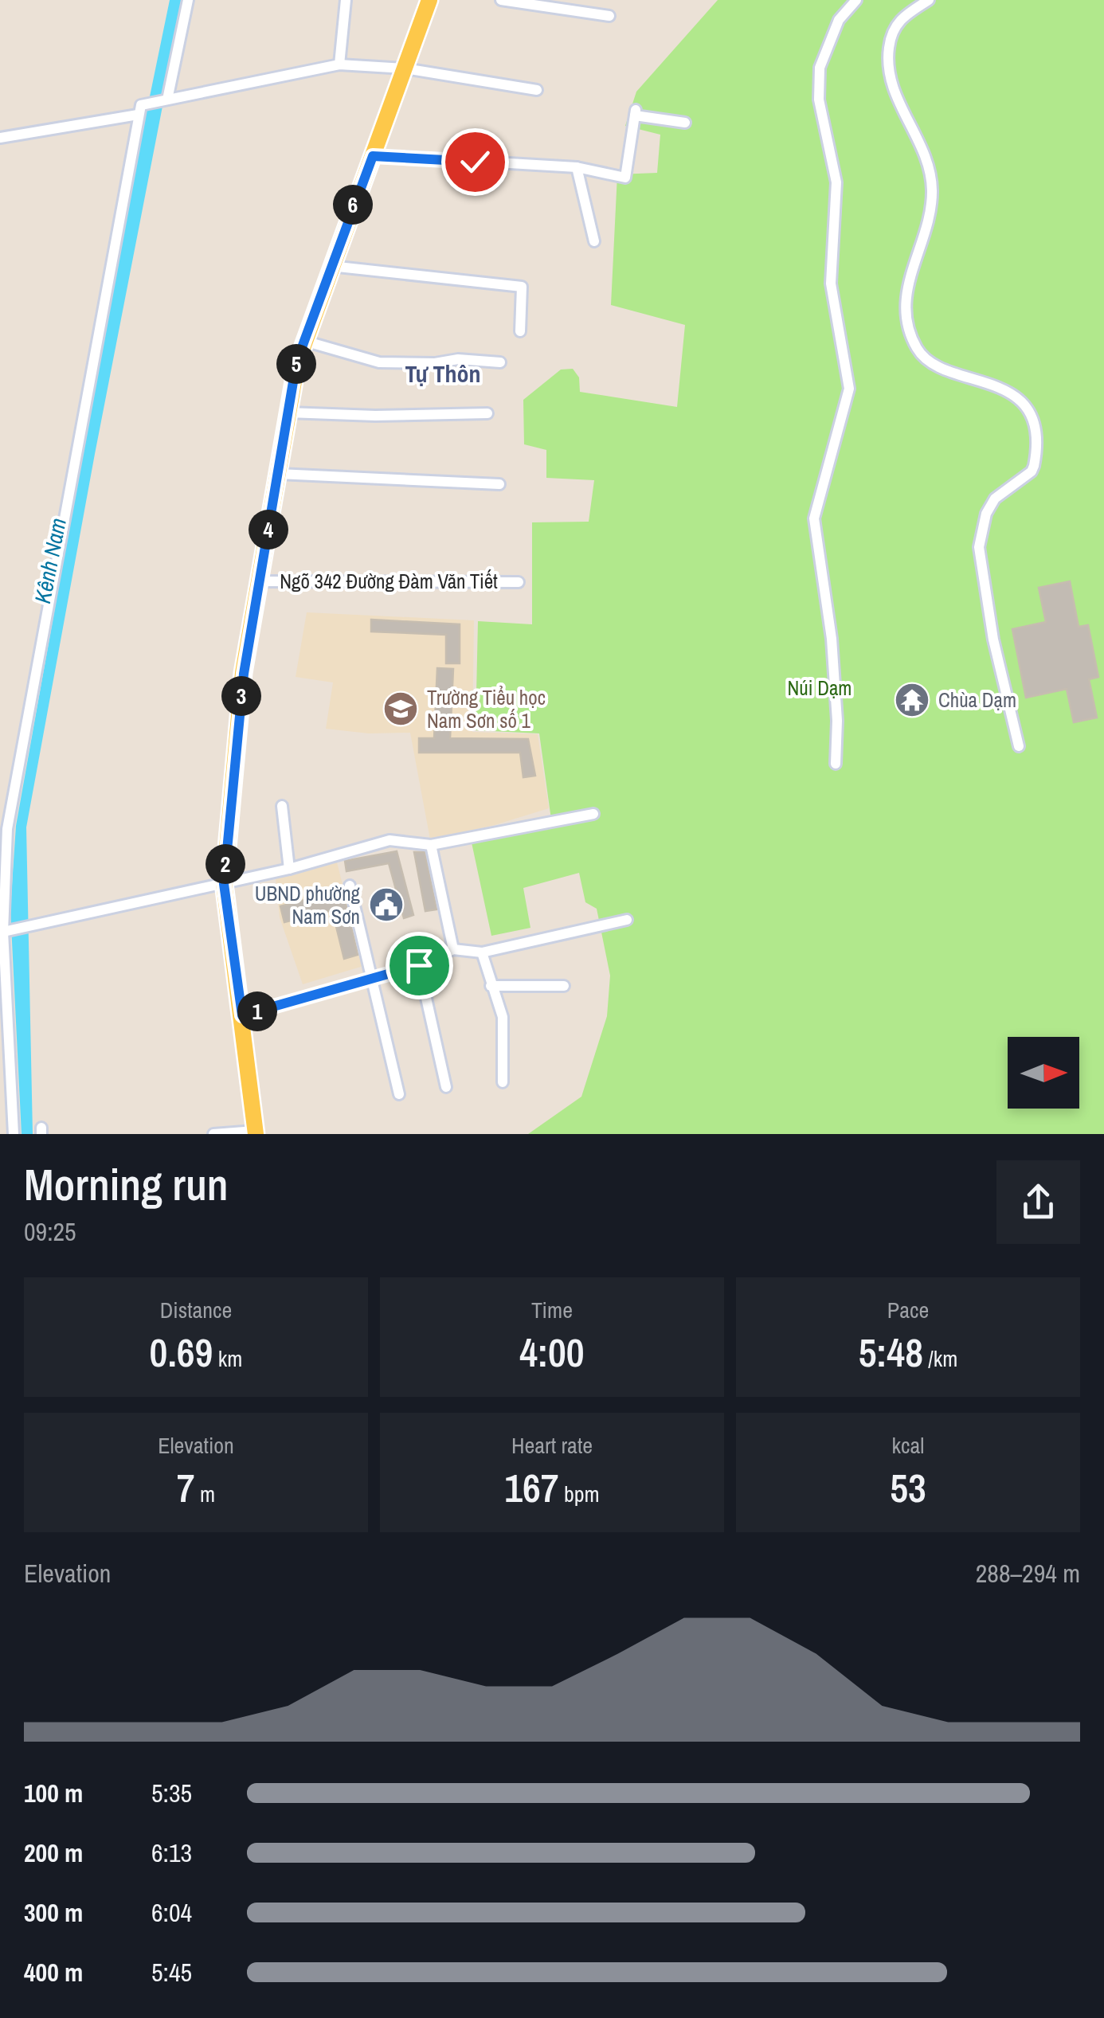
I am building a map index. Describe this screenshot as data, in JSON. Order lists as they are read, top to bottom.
{
  "streets": {
    "street": ["Ngõ 342 Đường Đàm Văn Tiết"]
  },
  "districts": ["Tự Thôn"],
  "water": ["Kênh Nam"],
  "parks": ["Núi Dạm"],
  "places": {
    "temple": ["Chùa Dạm"],
    "school or university": ["Trường Tiểu học Nam Sơn số 1"],
    "public building": ["UBND phường Nam Sơn"]
  },
  "north": "right",
  "page": {
    "pins": [
      "6",
      "5",
      "4",
      "3",
      "2",
      "1"
    ],
    "heading": ["Morning run", "09:25"],
    "stats": [
      ["Distance", "0.69 km"],
      ["Time", "4:00"],
      ["Pace", "5:48 /km"],
      ["Elevation", "7 m"],
      ["Heart rate", "167 bpm"],
      ["kcal", "53"]
    ],
    "chart": ["Elevation", "288–294 m"],
    "list": [
      {
        "name": "100 m",
        "note": "5:35"
      },
      {
        "name": "200 m",
        "note": "6:13"
      },
      {
        "name": "300 m",
        "note": "6:04"
      },
      {
        "name": "400 m",
        "note": "5:45"
      }
    ]
  }
}
